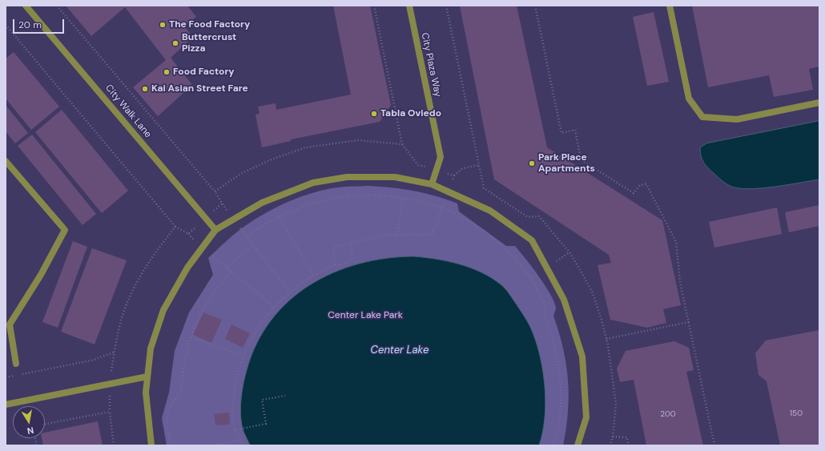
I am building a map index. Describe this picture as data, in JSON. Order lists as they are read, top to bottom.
{
  "streets": {
    "street": ["City Plaza Way", "City Walk Lane"]
  },
  "water": ["Center Lake"],
  "parks": ["Center Lake Park"],
  "places": [
    "The Food Factory",
    "Buttercrust Pizza",
    "Food Factory",
    "Kai Asian Street Fare",
    "Tabla Oviedo",
    "Park Place Apartments"
  ],
  "house_numbers": ["150", "200"],
  "scale_bar": "20 m",
  "north": "bottom"
}
